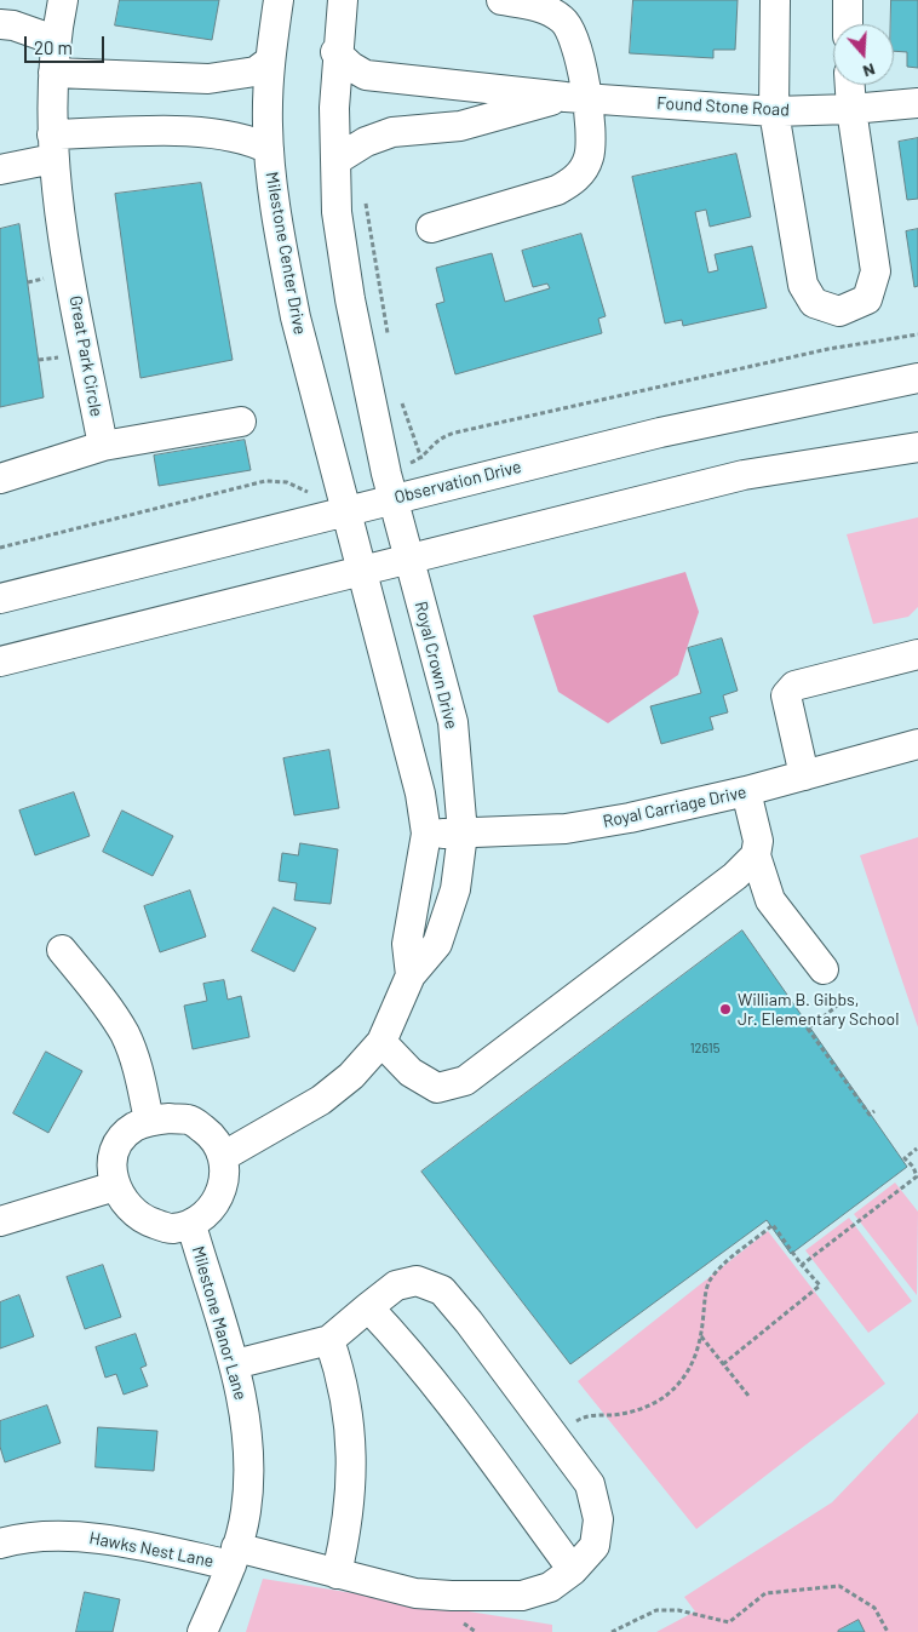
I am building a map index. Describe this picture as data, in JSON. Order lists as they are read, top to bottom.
{
  "streets": {
    "street": [
      "Found Stone Road",
      "Milestone Center Drive",
      "Great Park Circle",
      "Observation Drive",
      "Royal Crown Drive",
      "Royal Carriage Drive",
      "Milestone Manor Lane",
      "Hawks Nest Lane"
    ]
  },
  "crossings": [
    ["Milestone Center Drive", "Observation Drive"],
    ["Royal Crown Drive", "Royal Carriage Drive"],
    ["Royal Crown Drive", "Milestone Manor Lane"],
    ["Milestone Manor Lane", "Hawks Nest Lane"]
  ],
  "places": ["William B. Gibbs, Jr. Elementary School"],
  "house_numbers": ["12615"],
  "scale_bar": "20 m",
  "north": "bottom"
}
